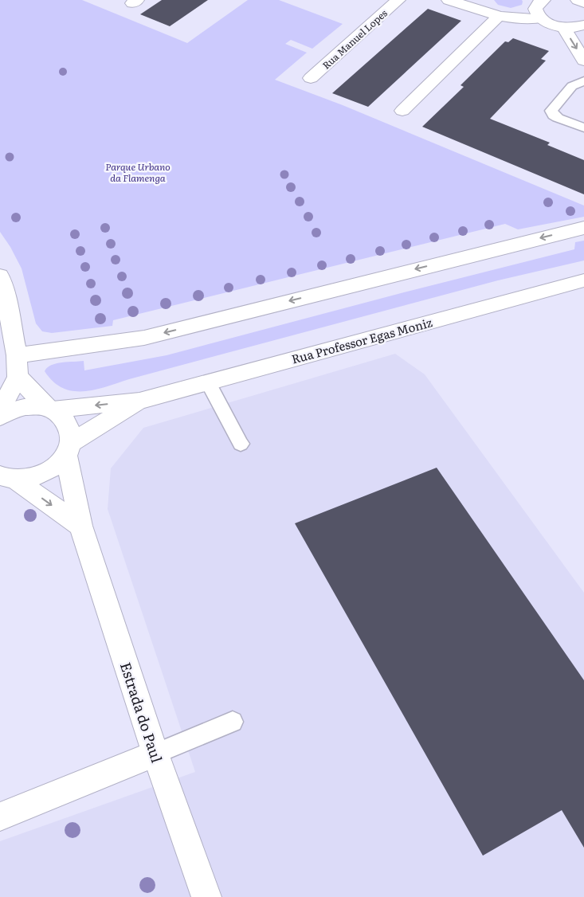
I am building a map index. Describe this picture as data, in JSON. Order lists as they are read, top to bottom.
{
  "streets": {
    "street": ["Rua Manuel Lopes", "Rua Professor Egas Moniz", "Estrada do Paul"]
  },
  "crossings": [
    ["Rua Professor Egas Moniz", "Estrada do Paul"]
  ],
  "parks": ["Parque Urbano da Flamenga"]
}
